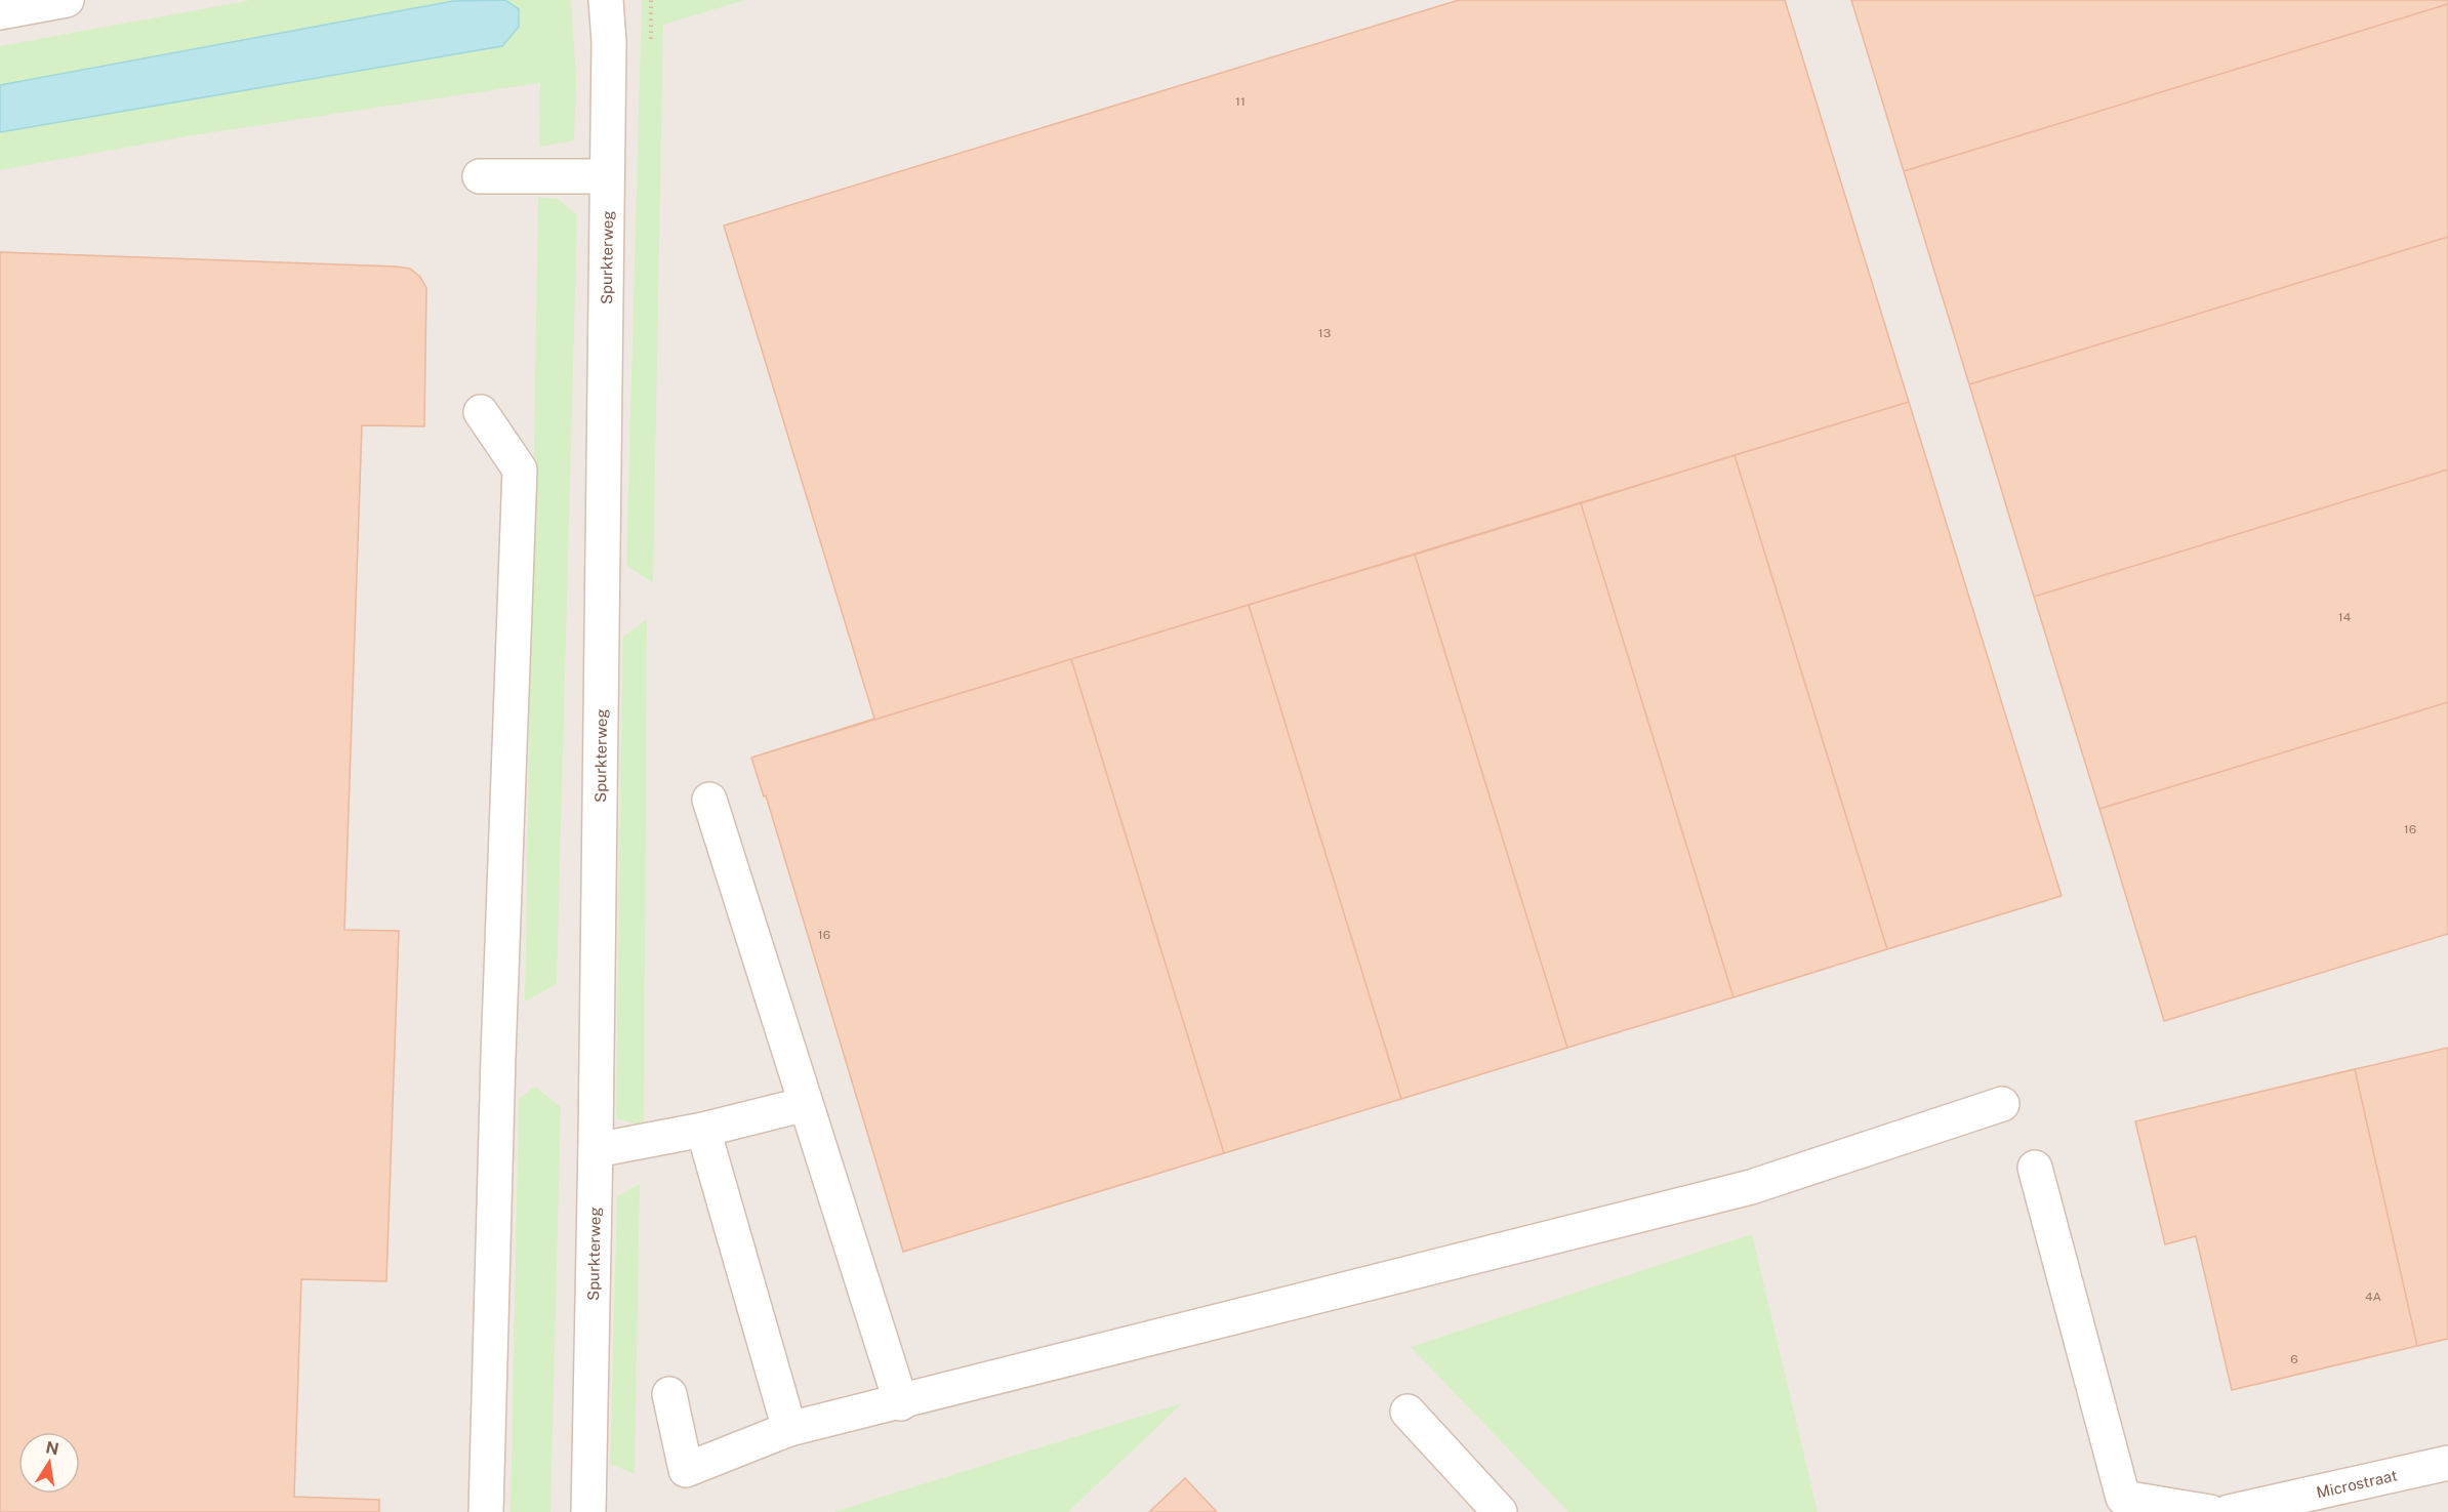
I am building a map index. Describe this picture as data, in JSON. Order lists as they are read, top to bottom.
{
  "streets": {
    "street": ["Spurkterweg", "Microstraat"]
  },
  "house_numbers": [
    "11",
    "13",
    "14",
    "16",
    "16",
    "4A",
    "6"
  ],
  "north": "top"
}
